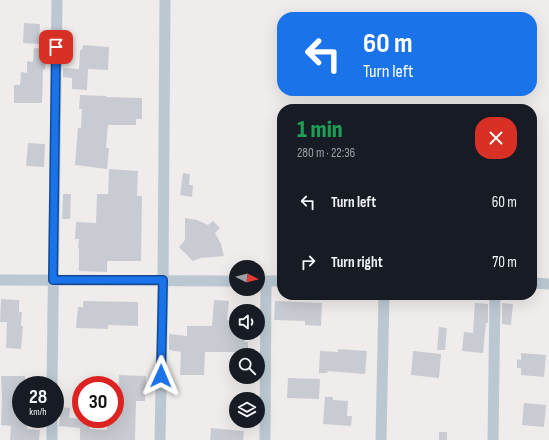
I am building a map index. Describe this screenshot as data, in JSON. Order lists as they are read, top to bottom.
{
  "north": "right",
  "page": {
    "turn": ["60 m", "Turn left"],
    "heading": ["1 min", "280 m · 22:36"],
    "list": [
      {
        "name": "Turn left",
        "value": "60 m"
      },
      {
        "name": "Turn right",
        "value": "70 m"
      }
    ],
    "speed": "28 km/h",
    "limit": "30"
  }
}
